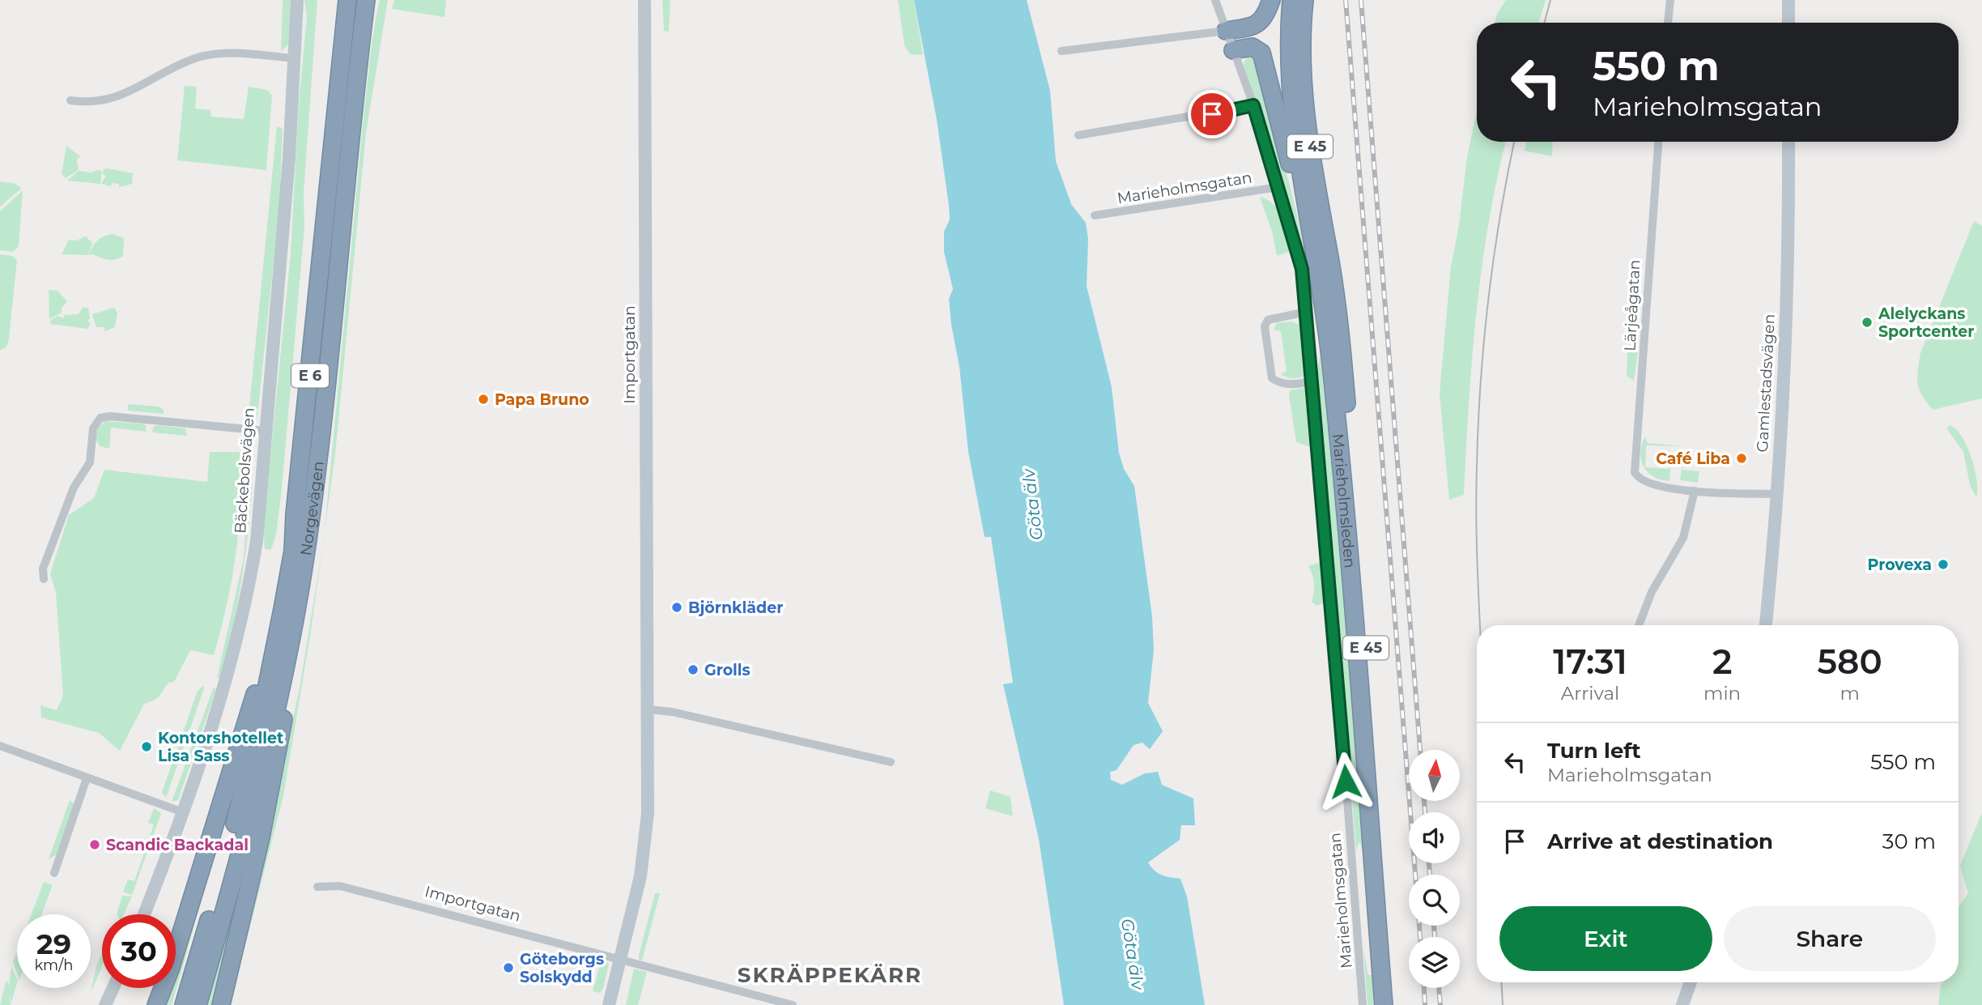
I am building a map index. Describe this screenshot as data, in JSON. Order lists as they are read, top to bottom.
{
  "streets": {
    "highway": [
      "E 45",
      "E 6",
      "Marieholmsleden",
      "Norgevägen"
    ],
    "street": [
      "Marieholmsgatan",
      "Lärjeågatan",
      "Importgatan",
      "Gamlestadsvägen",
      "Bäckebolsvägen"
    ]
  },
  "districts": ["SKRÄPPEKÄRR"],
  "water": ["Göta älv"],
  "places": [
    "Alelyckans Sportcenter",
    "Papa Bruno",
    "Café Liba",
    "Provexa",
    "Björnkläder",
    "Grolls",
    "Kontorshotellet Lisa Sass",
    "Scandic Backadal",
    "Göteborgs Solskydd"
  ],
  "north": "top",
  "page": {
    "turn": ["550 m", "Marieholmsgatan"],
    "eta": [
      "17:31",
      "Arrival",
      "2",
      "min",
      "580",
      "m"
    ],
    "list": [
      {
        "name": "Turn left",
        "note": "Marieholmsgatan",
        "value": "550 m"
      },
      {
        "name": "Arrive at destination",
        "value": "30 m"
      }
    ],
    "buttons": ["Exit", "Share"],
    "speed": "29 km/h",
    "limit": "30"
  }
}
